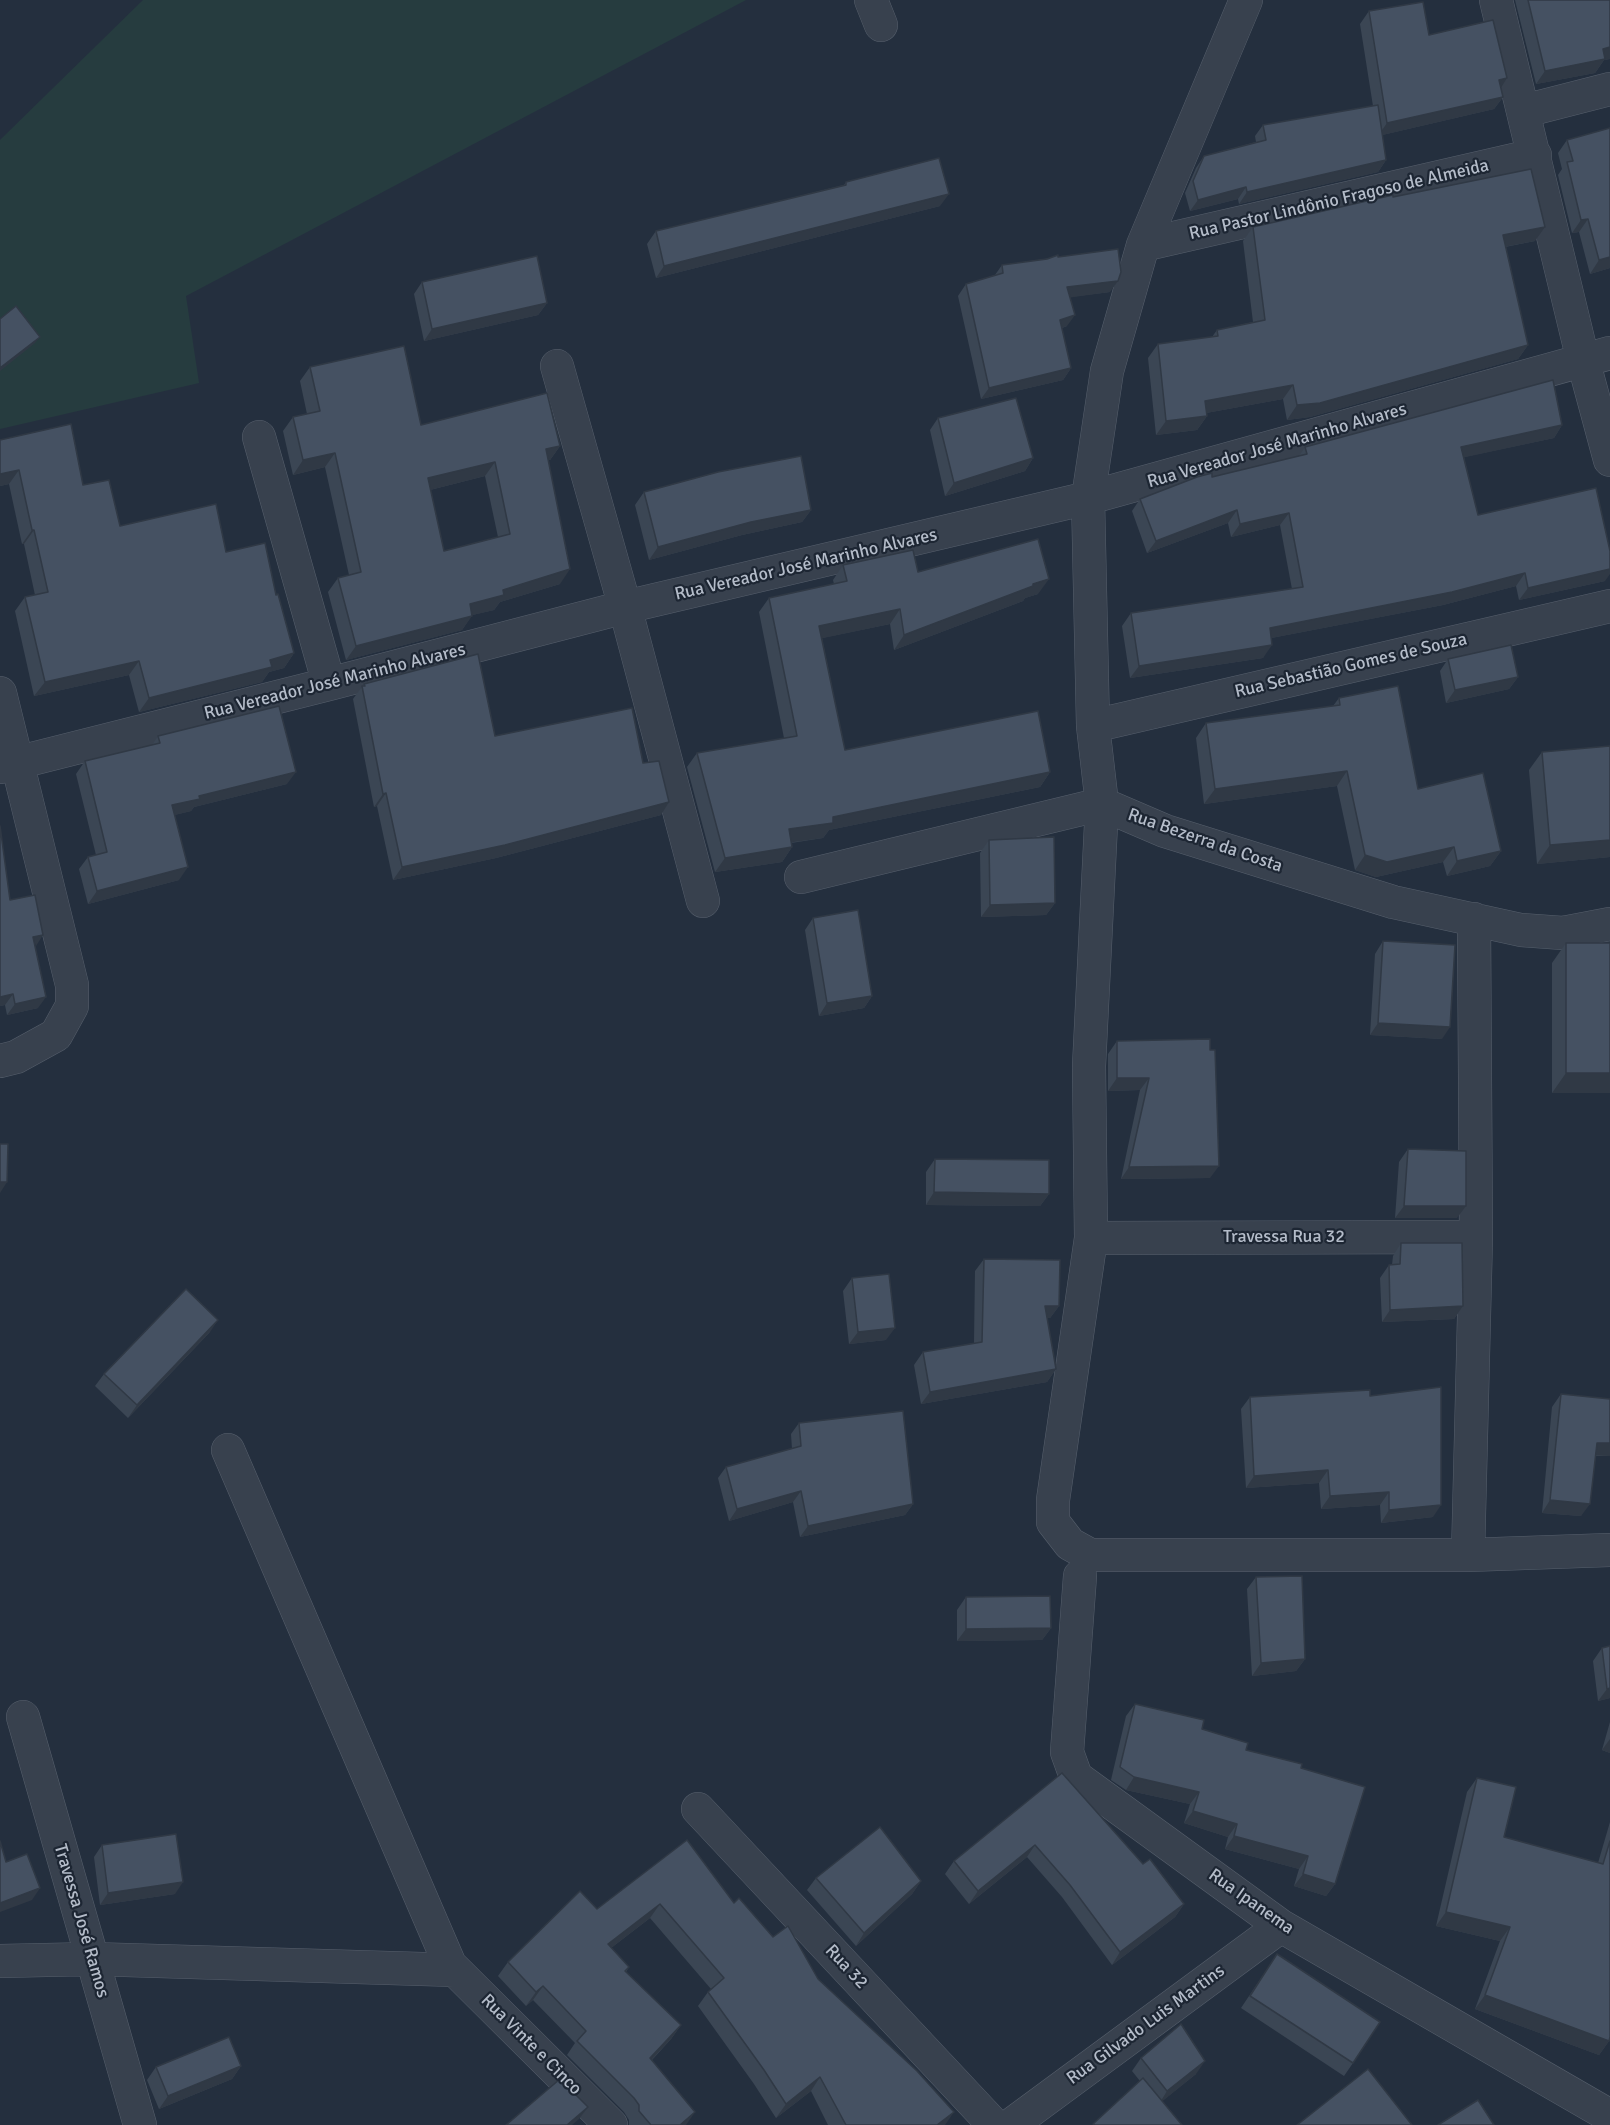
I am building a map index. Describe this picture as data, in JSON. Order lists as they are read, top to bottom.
{
  "streets": {
    "street": [
      "Rua Pastor Lindônio Fragoso de Almeida",
      "Rua Vereador José Marinho Alvares",
      "Rua Sebastião Gomes de Souza",
      "Rua Bezerra da Costa",
      "Travessa Rua 32",
      "Rua Ipanema",
      "Travessa José Ramos",
      "Rua 32",
      "Rua Gilvado Luis Martins",
      "Rua Vinte e Cinco"
    ]
  },
  "crossings": [
    ["Rua Ipanema", "Rua Gilvado Luis Martins"]
  ]
}
